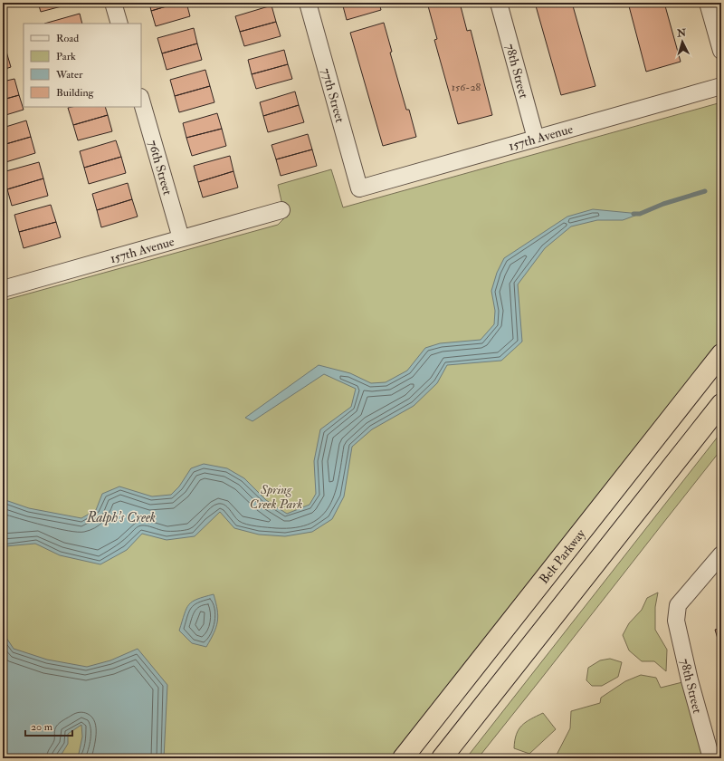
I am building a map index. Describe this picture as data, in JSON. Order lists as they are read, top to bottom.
{
  "streets": {
    "highway": ["Belt Parkway"],
    "street": [
      "78th Street",
      "77th Street",
      "157th Avenue",
      "76th Street"
    ]
  },
  "crossings": [
    ["78th Street", "157th Avenue"],
    ["77th Street", "157th Avenue"],
    ["157th Avenue", "76th Street"]
  ],
  "water": ["Ralph’s Creek"],
  "parks": ["Spring Creek Park"],
  "house_numbers": ["156-28"],
  "legend": [
    "Road",
    "Park",
    "Water",
    "Building"
  ],
  "scale_bar": "20 m",
  "north": "top"
}
